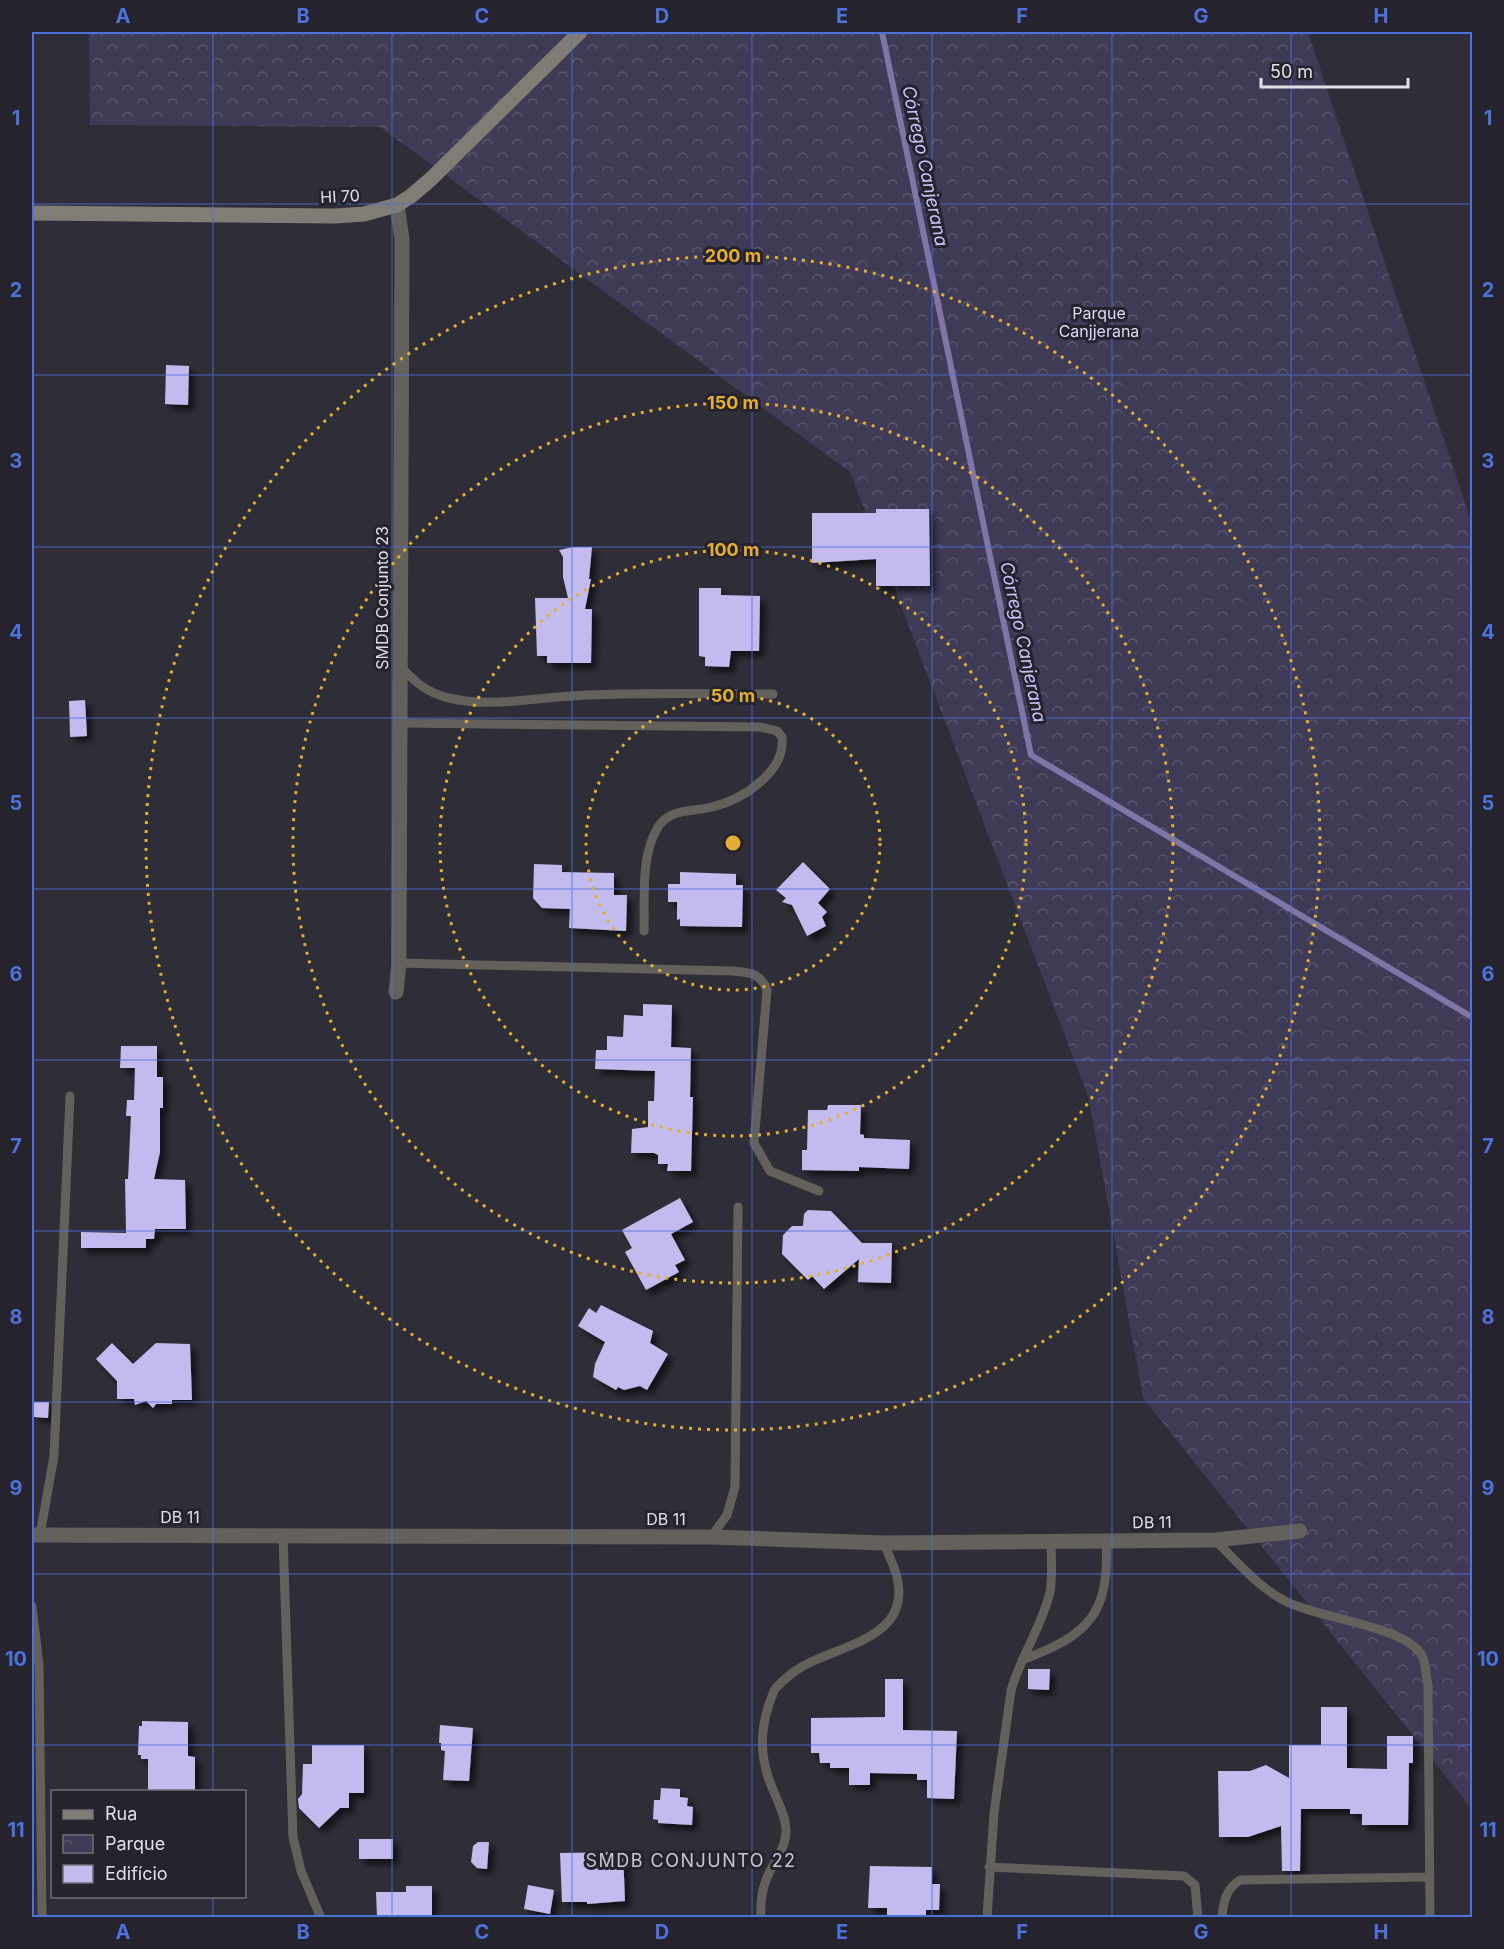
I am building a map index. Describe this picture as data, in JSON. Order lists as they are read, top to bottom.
{
  "streets": {
    "street": ["HI 70", "SMDB Conjunto 23", "DB 11"]
  },
  "crossings": [
    ["HI 70", "SMDB Conjunto 23"]
  ],
  "districts": ["SMDB CONJUNTO 22"],
  "water": ["Córrego Canjerana"],
  "parks": ["Parque Canjjerana"],
  "legend": ["Rua", "Parque", "Edifício"],
  "scale_bar": "50 m",
  "grid": {
    "columns": [
      "A",
      "B",
      "C",
      "D",
      "E",
      "F",
      "G",
      "H"
    ],
    "rows": [
      "1",
      "2",
      "3",
      "4",
      "5",
      "6",
      "7",
      "8",
      "9",
      "10",
      "11"
    ]
  },
  "rings": [
    "200 m",
    "150 m",
    "100 m",
    "50 m"
  ]
}
